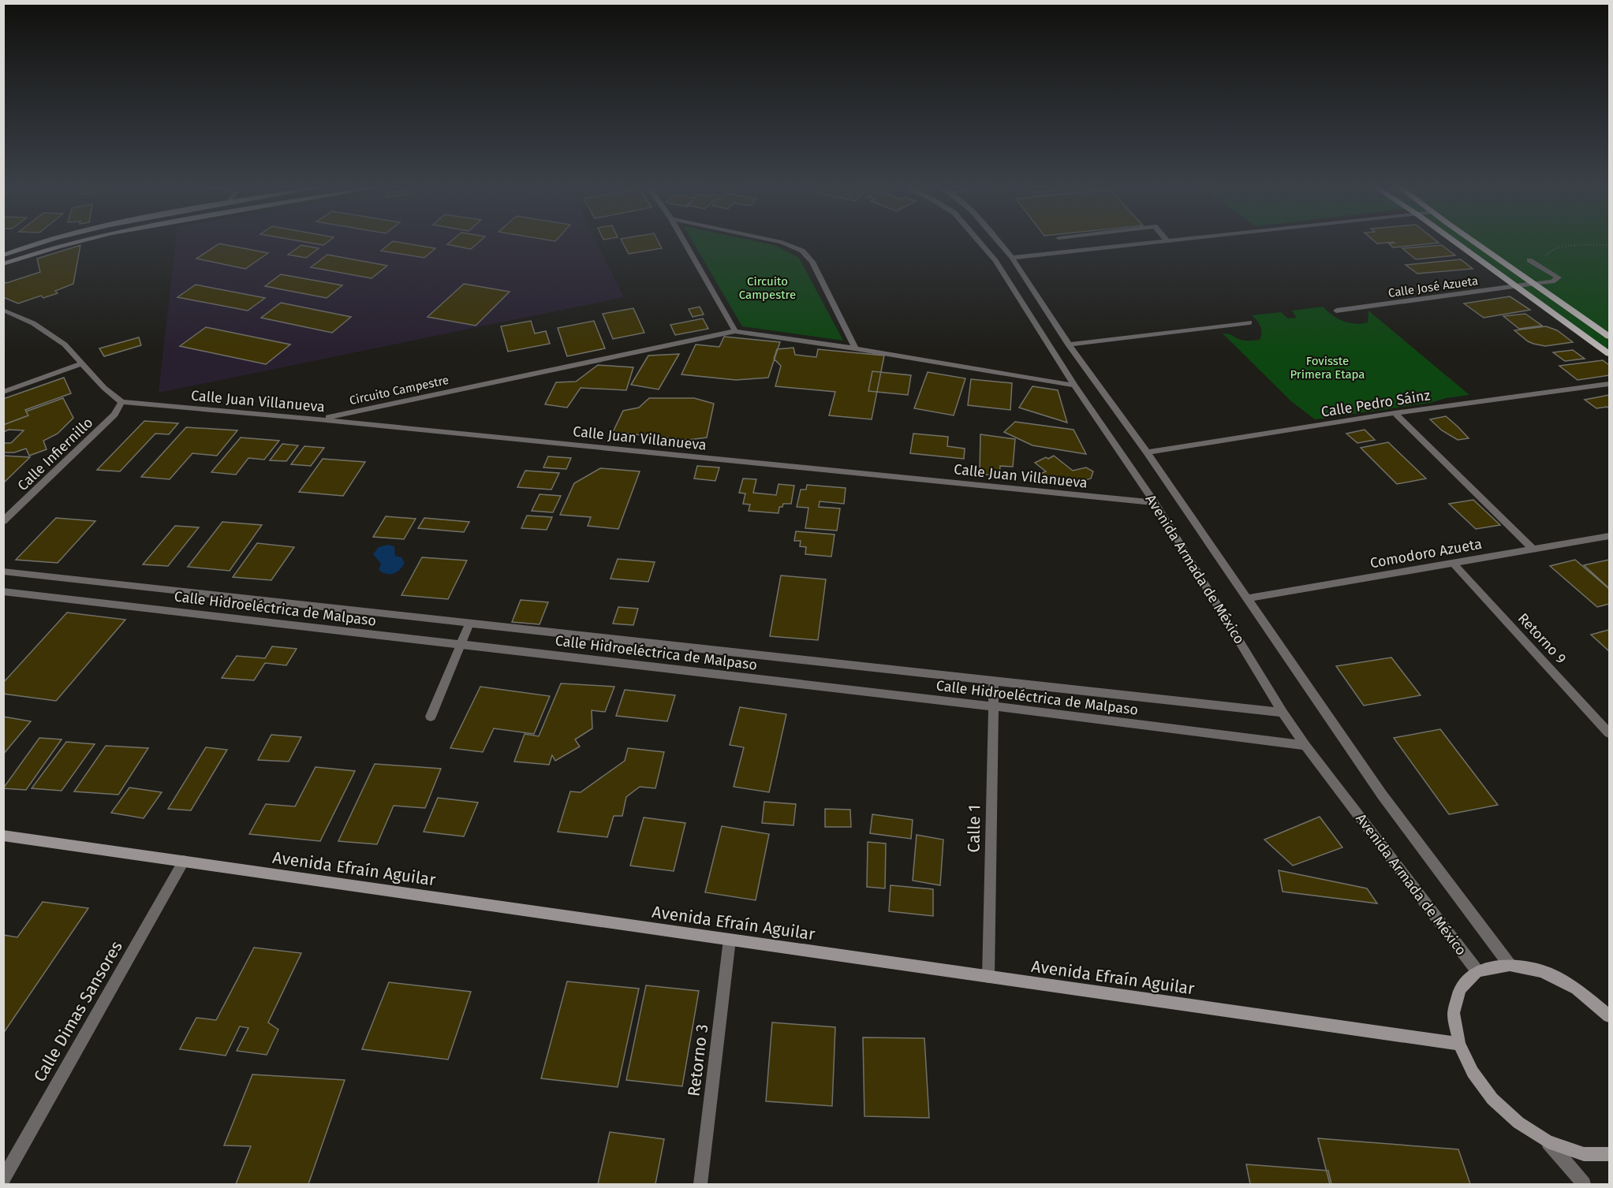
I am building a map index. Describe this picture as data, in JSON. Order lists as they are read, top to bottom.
{
  "streets": {
    "main road": ["Avenida Efraín Aguilar"],
    "street": [
      "Calle José Azueta",
      "Circuito Campestre",
      "Calle Juan Villanueva",
      "Calle Pedro Sáinz",
      "Calle Infiernillo",
      "Comodoro Azueta",
      "Avenida Armada de México",
      "Calle Hidroeléctrica de Malpaso",
      "Retorno 9",
      "Calle 1",
      "Calle Dimas Sansores",
      "Retorno 3"
    ]
  },
  "crossings": [
    ["Circuito Campestre", "Calle Juan Villanueva"],
    ["Circuito Campestre", "Avenida Armada de México"],
    ["Calle Juan Villanueva", "Calle Infiernillo"],
    ["Calle Juan Villanueva", "Avenida Armada de México"],
    ["Calle Pedro Sáinz", "Avenida Armada de México"],
    ["Comodoro Azueta", "Avenida Armada de México"],
    ["Comodoro Azueta", "Retorno 9"],
    ["Avenida Armada de México", "Calle Hidroeléctrica de Malpaso"],
    ["Calle Hidroeléctrica de Malpaso", "Calle 1"],
    ["Calle 1", "Avenida Efraín Aguilar"],
    ["Avenida Efraín Aguilar", "Calle Dimas Sansores"],
    ["Avenida Efraín Aguilar", "Retorno 3"]
  ],
  "parks": ["Circuito Campestre", "Fovisste Primera Etapa"]
}
